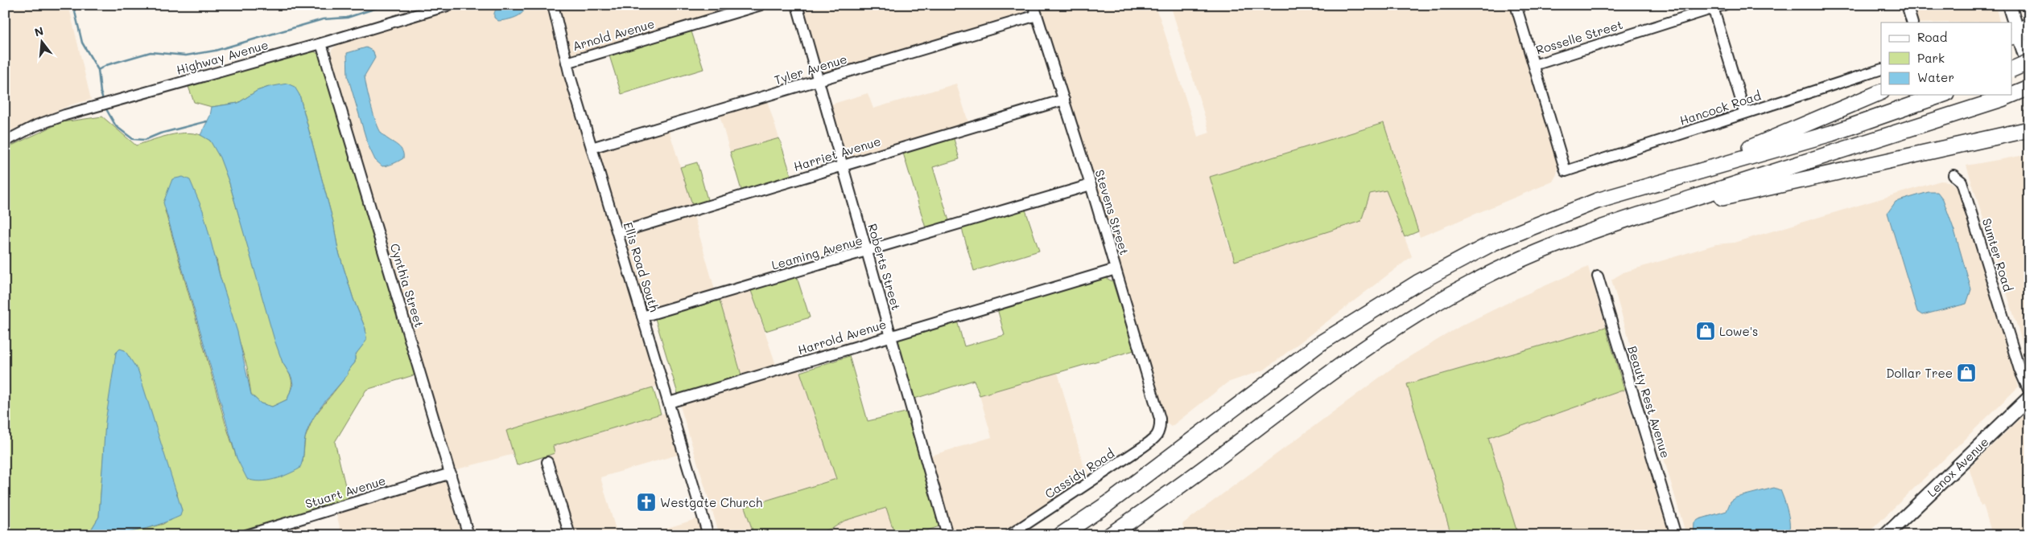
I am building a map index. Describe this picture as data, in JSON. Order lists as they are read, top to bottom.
{
  "streets": {
    "main road": ["Lenox Avenue"],
    "street": [
      "Arnold Avenue",
      "Rosselle Street",
      "Highway Avenue",
      "Tyler Avenue",
      "Hancock Road",
      "Harriet Avenue",
      "Stevens Street",
      "Leaming Avenue",
      "Sumter Road",
      "Ellis Road South",
      "Roberts Street",
      "Cynthia Street",
      "Harrold Avenue",
      "Beauty Rest Avenue",
      "Cassidy Road",
      "Stuart Avenue"
    ]
  },
  "crossings": [
    ["Arnold Avenue", "Ellis Road South"],
    ["Rosselle Street", "Hancock Road"],
    ["Highway Avenue", "Cynthia Street"],
    ["Tyler Avenue", "Stevens Street"],
    ["Tyler Avenue", "Ellis Road South"],
    ["Tyler Avenue", "Roberts Street"],
    ["Harriet Avenue", "Stevens Street"],
    ["Harriet Avenue", "Ellis Road South"],
    ["Harriet Avenue", "Roberts Street"],
    ["Stevens Street", "Leaming Avenue"],
    ["Stevens Street", "Harrold Avenue"],
    ["Stevens Street", "Cassidy Road"],
    ["Leaming Avenue", "Ellis Road South"],
    ["Leaming Avenue", "Roberts Street"],
    ["Ellis Road South", "Harrold Avenue"],
    ["Roberts Street", "Harrold Avenue"],
    ["Cynthia Street", "Stuart Avenue"]
  ],
  "places": {
    "shop": ["Lowe's", "Dollar Tree"],
    "church": ["Westgate Church"]
  },
  "legend": ["Road", "Park", "Water"],
  "north": "top"
}
